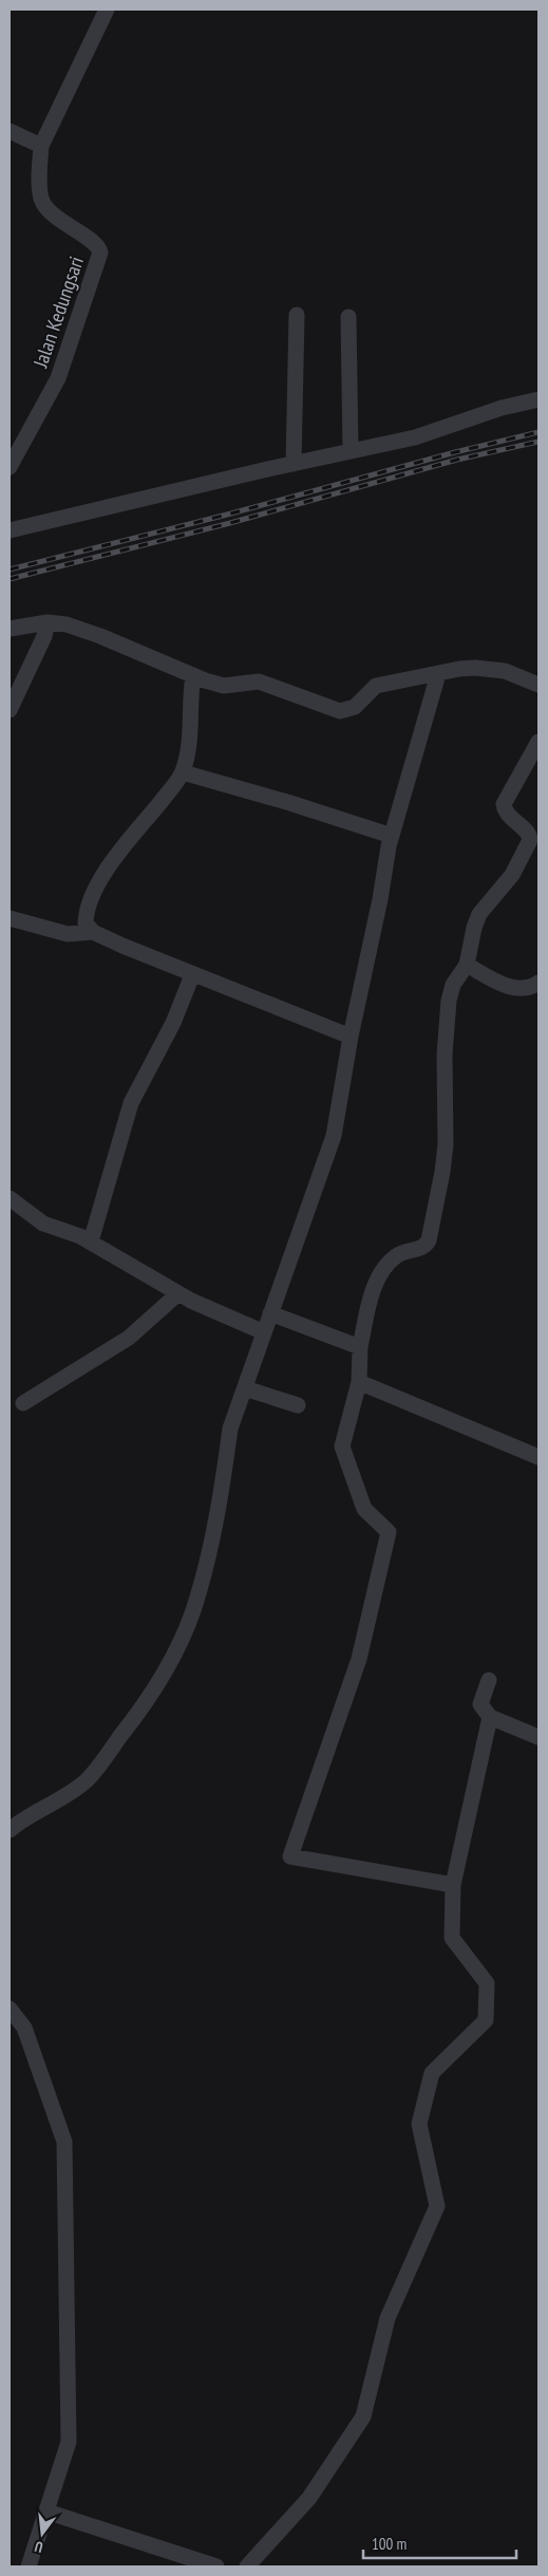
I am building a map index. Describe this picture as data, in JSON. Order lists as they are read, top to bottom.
{
  "streets": {
    "street": ["Jalan Kedungsari"]
  },
  "scale_bar": "100 m",
  "north": "bottom"
}
